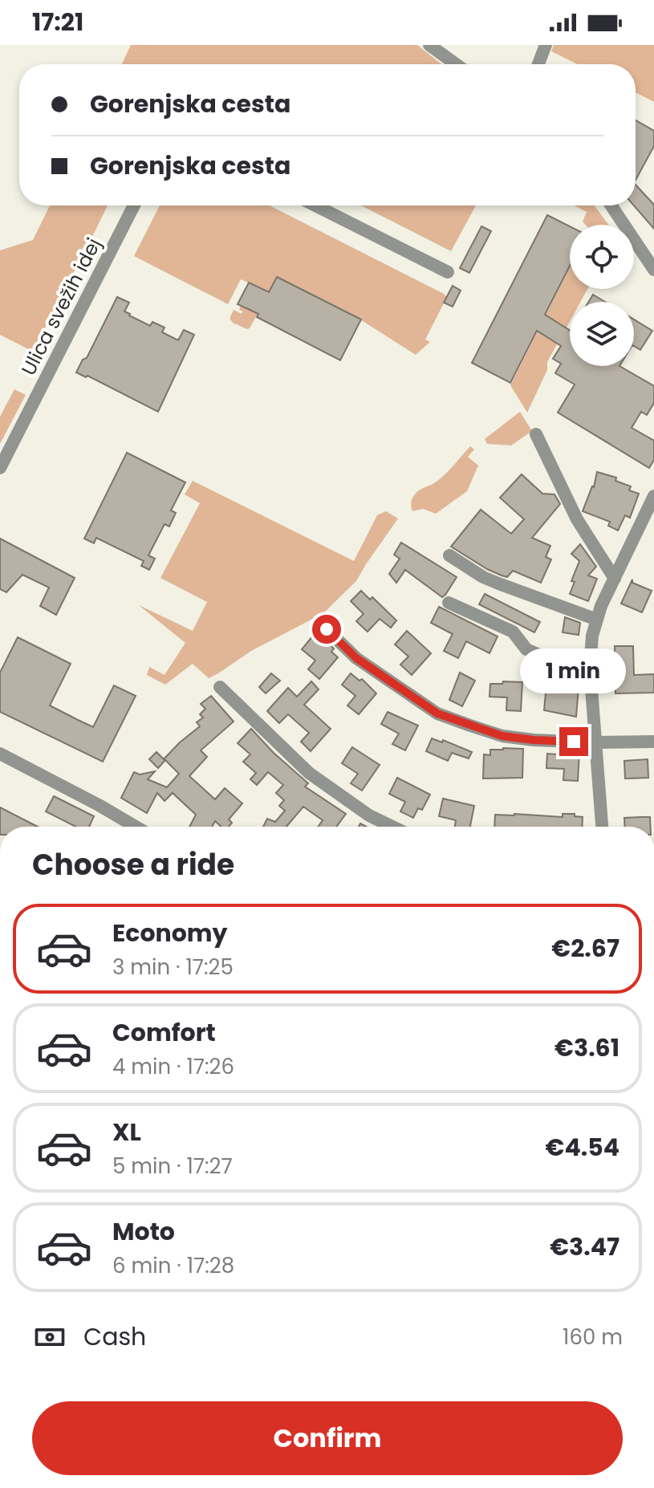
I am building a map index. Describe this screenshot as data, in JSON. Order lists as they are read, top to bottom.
{
  "streets": {
    "street": ["Ulica svežih idej"]
  },
  "page": {
    "status": "17:21",
    "banner": ["Gorenjska cesta", "Gorenjska cesta"],
    "bubble": "1 min",
    "heading": "Choose a ride",
    "list": [
      {
        "name": "Economy",
        "note": "3 min · 17:25",
        "value": "€2.67"
      },
      {
        "name": "Comfort",
        "note": "4 min · 17:26",
        "value": "€3.61"
      },
      {
        "name": "XL",
        "note": "5 min · 17:27",
        "value": "€4.54"
      },
      {
        "name": "Moto",
        "note": "6 min · 17:28",
        "value": "€3.47"
      }
    ],
    "pay": ["Cash", "160 m"],
    "buttons": "Confirm"
  }
}
